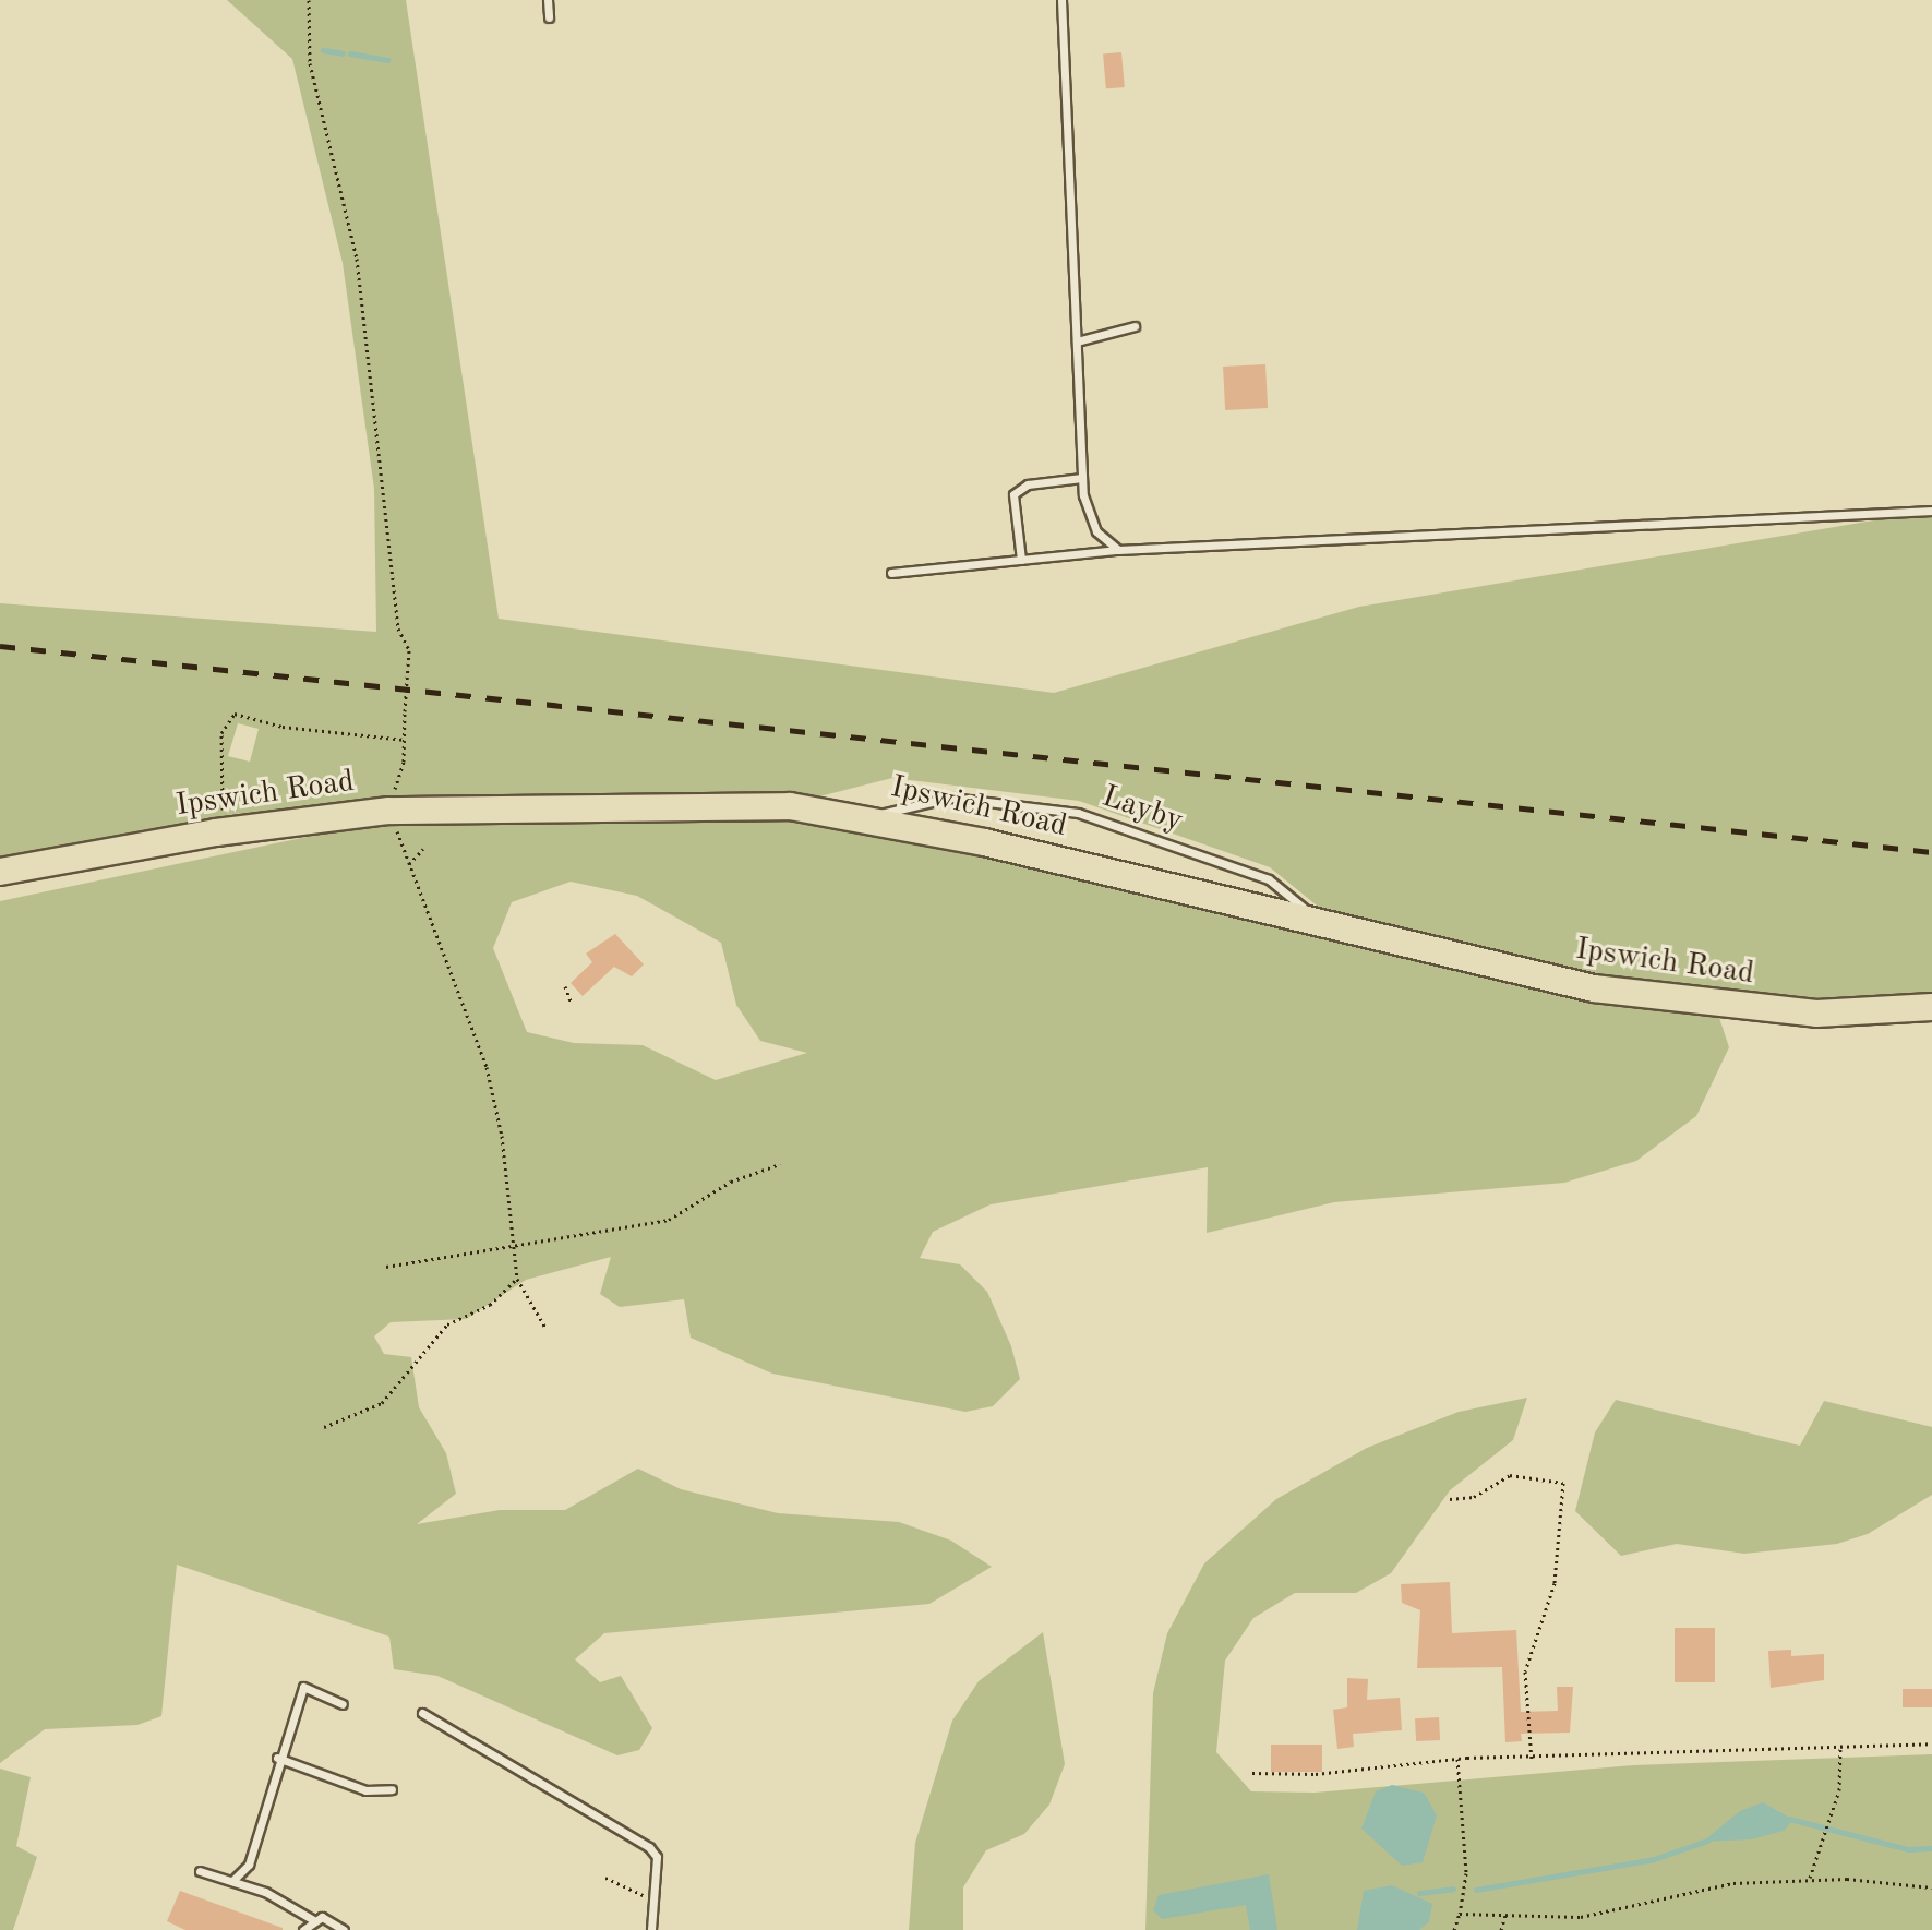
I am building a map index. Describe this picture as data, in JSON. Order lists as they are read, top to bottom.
{
  "streets": {
    "highway": ["Ipswich Road"],
    "lane": ["Layby"]
  },
  "crossings": [
    ["Ipswich Road", "Layby"]
  ]
}
